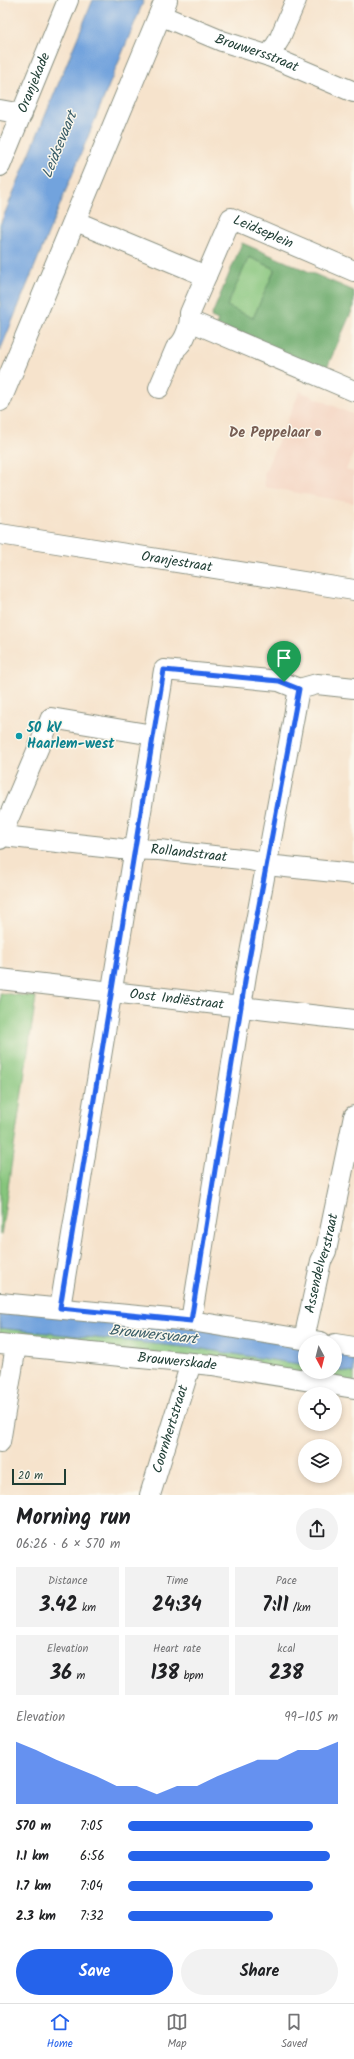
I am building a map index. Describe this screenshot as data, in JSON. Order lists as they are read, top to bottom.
{
  "streets": {
    "street": [
      "Brouwersstraat",
      "Oranjekade",
      "Leidseplein",
      "Oranjestraat",
      "Rollandstraat",
      "Oost Indiëstraat",
      "Assendelverstraat",
      "Brouwerskade",
      "Coornhertstraat"
    ]
  },
  "crossings": [
    ["Brouwerskade", "Coornhertstraat"]
  ],
  "water": ["Leidsevaart", "Brouwersvaart"],
  "places": ["De Peppelaar", "50 kV Haarlem-west"],
  "scale_bar": "20 m",
  "north": "bottom",
  "page": {
    "scale": "20 m",
    "heading": ["Morning run", "06:26 · 6 × 570 m"],
    "stats": [
      ["Distance", "3.42 km"],
      ["Time", "24:34"],
      ["Pace", "7:11 /km"],
      ["Elevation", "36 m"],
      ["Heart rate", "138 bpm"],
      ["kcal", "238"]
    ],
    "chart": ["Elevation", "99–105 m"],
    "list": [
      {
        "name": "570 m",
        "note": "7:05"
      },
      {
        "name": "1.1 km",
        "note": "6:56"
      },
      {
        "name": "1.7 km",
        "note": "7:04"
      },
      {
        "name": "2.3 km",
        "note": "7:32"
      }
    ],
    "buttons": ["Save", "Share"],
    "tabs": ["Home", "Map", "Saved"]
  }
}
